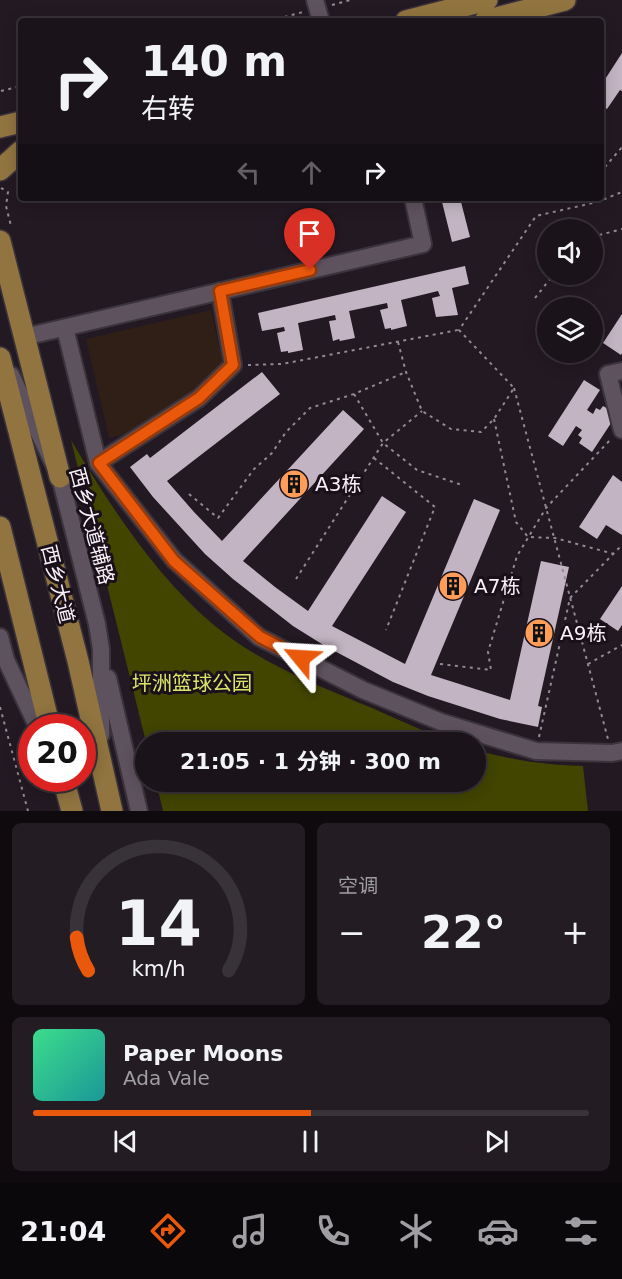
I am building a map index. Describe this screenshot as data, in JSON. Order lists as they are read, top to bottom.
{
  "streets": {
    "main road": ["西乡大道"],
    "street": ["西乡大道辅路"]
  },
  "crossings": [
    ["西乡大道辅路", "西乡大道"]
  ],
  "parks": ["坪洲篮球公园"],
  "places": {
    "building": ["A3栋", "A7栋", "A9栋"]
  },
  "page": {
    "turn": ["140 m", "右转"],
    "limit": "20",
    "trip": "21:05 · 1 分钟 · 300 m",
    "tile": "空调",
    "heat": ["−", "22°", "+"],
    "song": ["Paper Moons", "Ada Vale"],
    "tabs": "21:04",
    "gauge": ["14", "km/h"]
  }
}
